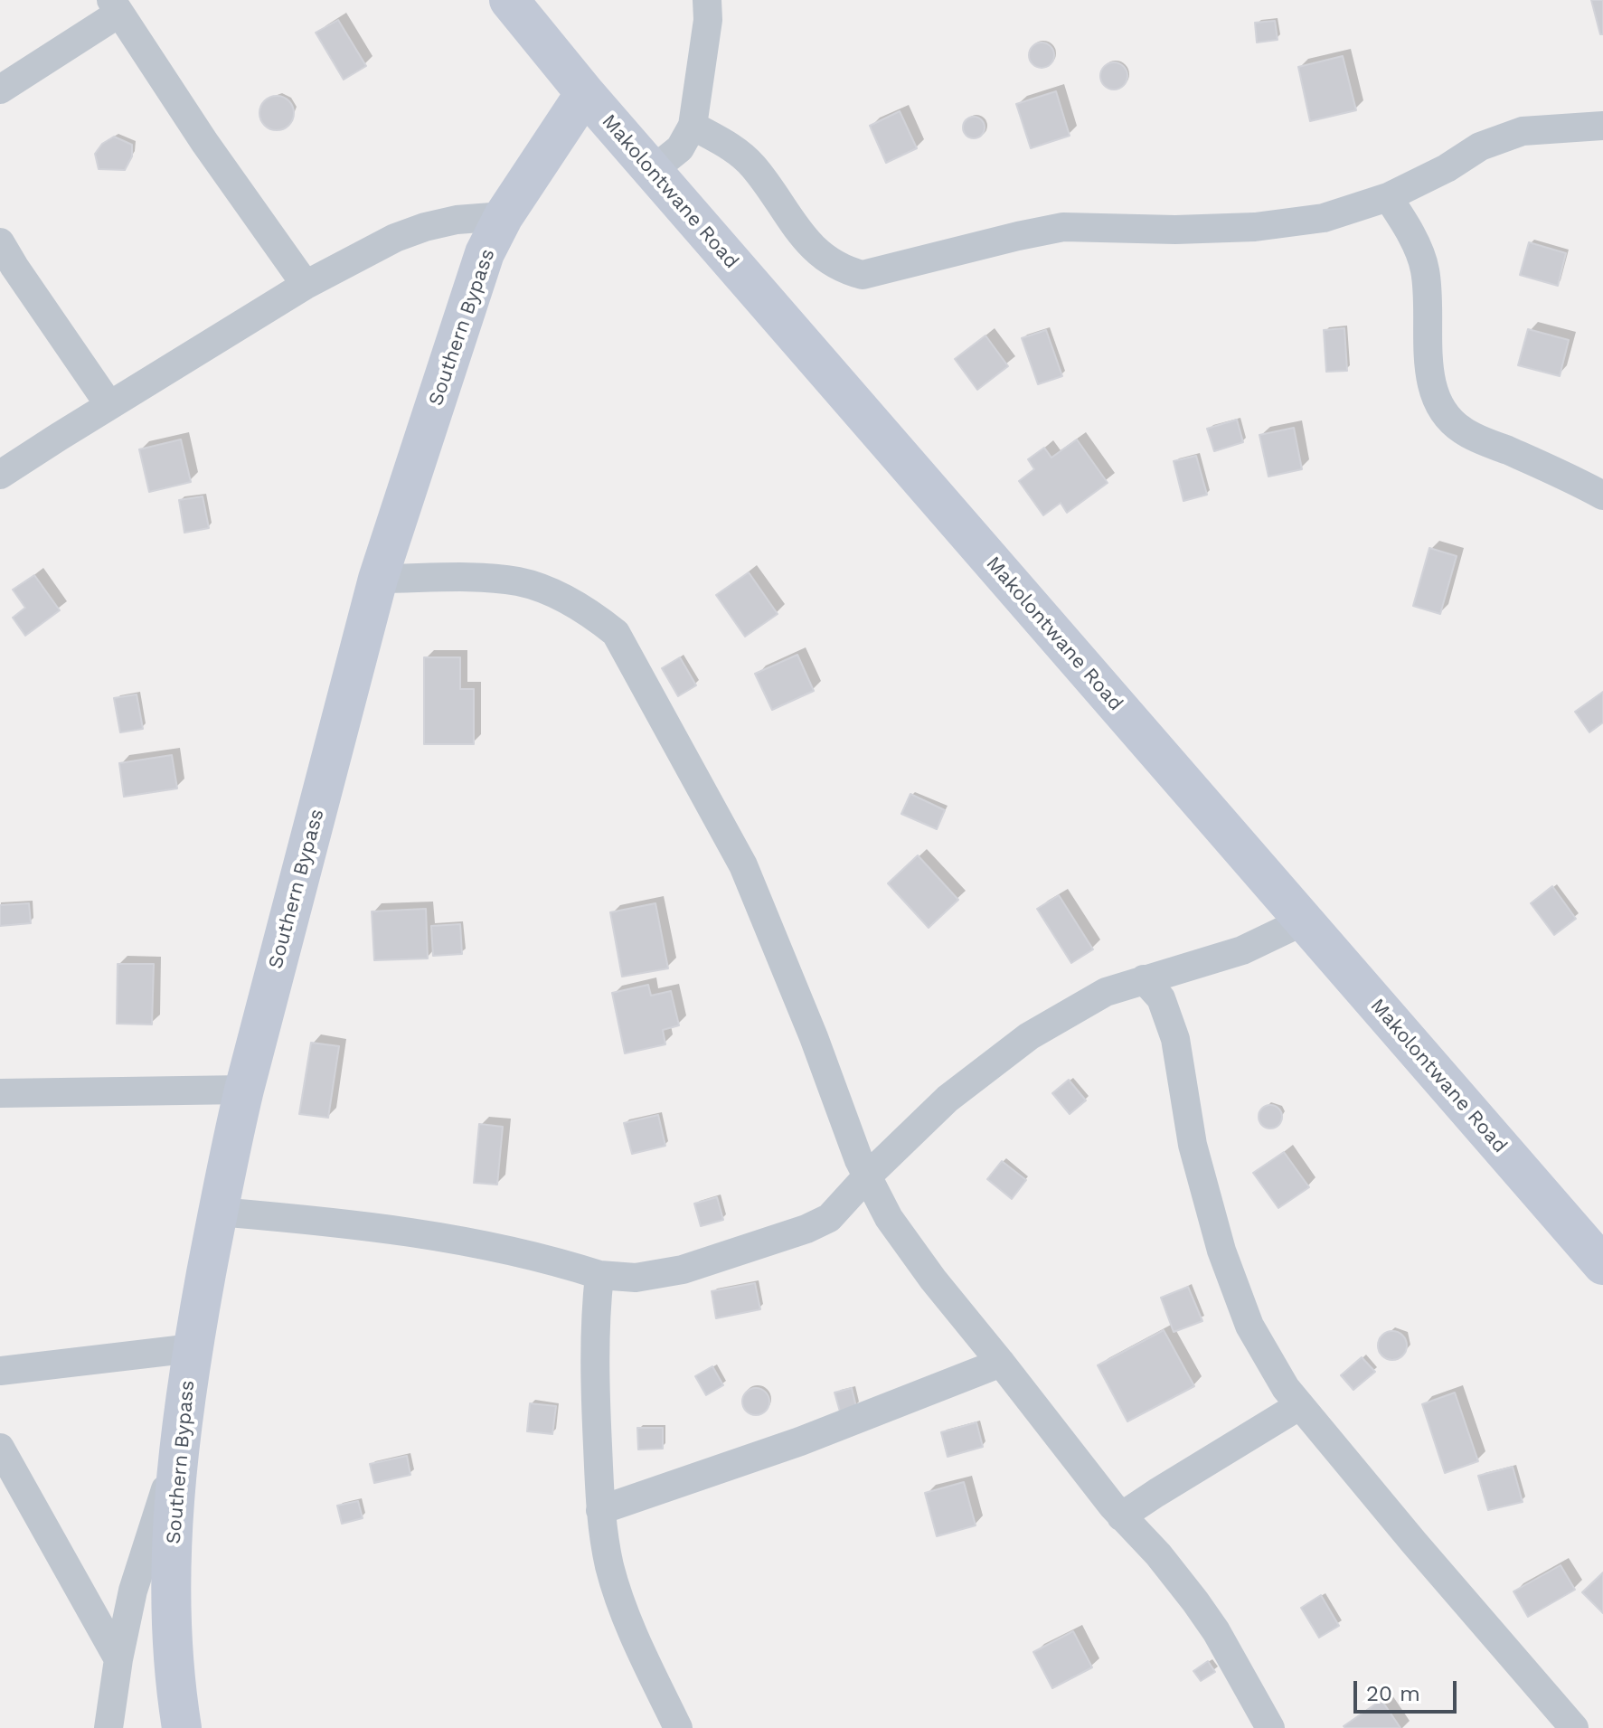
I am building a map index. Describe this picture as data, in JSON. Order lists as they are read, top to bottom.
{
  "streets": {
    "street": ["Makolontwane Road", "Southern Bypass"]
  },
  "crossings": [
    ["Makolontwane Road", "Southern Bypass"]
  ],
  "scale_bar": "20 m"
}
